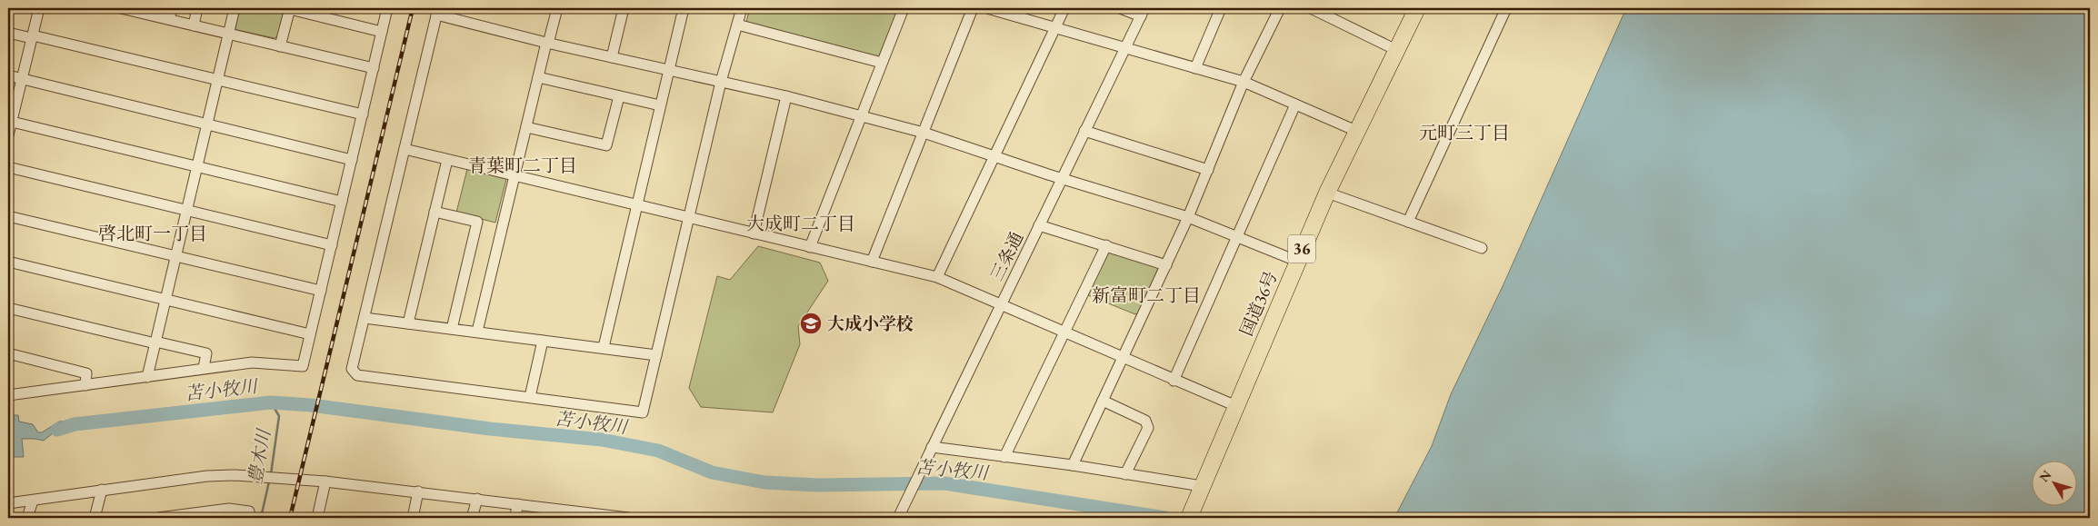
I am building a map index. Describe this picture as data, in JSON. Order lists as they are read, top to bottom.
{
  "streets": {
    "highway": ["36", "国道36号"],
    "street": ["三条通"]
  },
  "districts": [
    "元町三丁目",
    "青葉町二丁目",
    "大成町二丁目",
    "啓北町一丁目",
    "新富町二丁目"
  ],
  "water": ["苫小牧川", "豊木川"],
  "places": {
    "school or university": ["大成小学校"]
  },
  "north": "top left"
}
